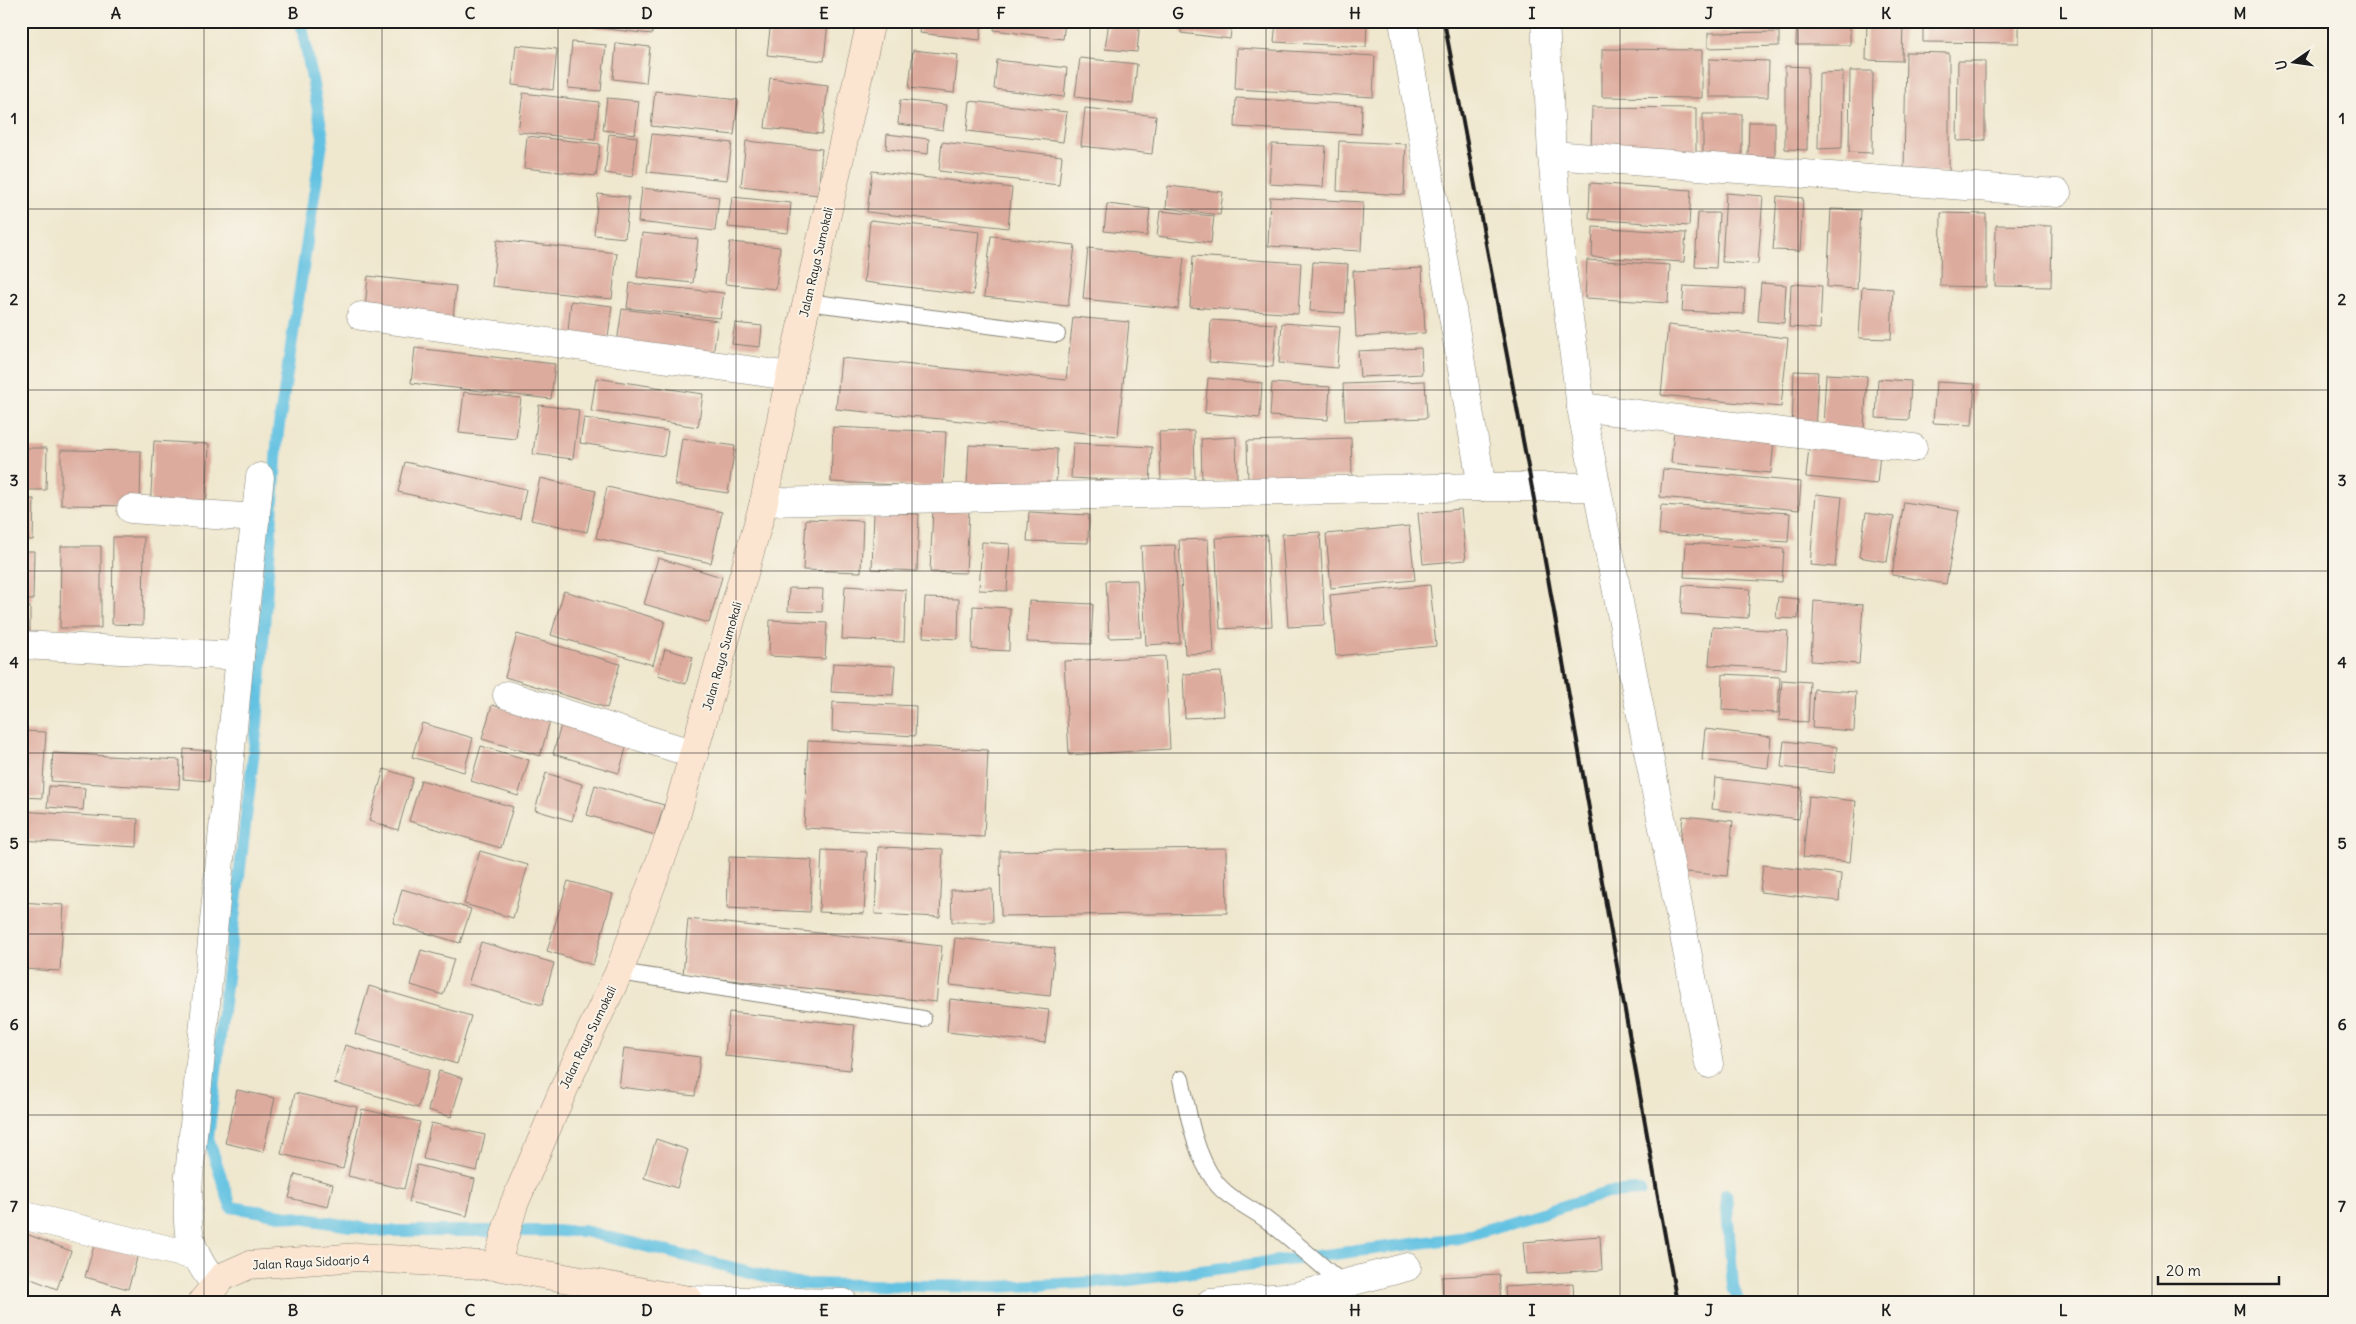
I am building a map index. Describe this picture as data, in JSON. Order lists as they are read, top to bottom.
{
  "streets": {
    "street": ["Jalan Raya Sumokali", "Jalan Raya Sidoarjo 4"]
  },
  "crossings": [
    ["Jalan Raya Sumokali", "Jalan Raya Sidoarjo 4"]
  ],
  "scale_bar": "20 m",
  "north": "left",
  "grid": {
    "columns": [
      "A",
      "B",
      "C",
      "D",
      "E",
      "F",
      "G",
      "H",
      "I",
      "J",
      "K",
      "L",
      "M"
    ],
    "rows": [
      "1",
      "2",
      "3",
      "4",
      "5",
      "6",
      "7"
    ]
  }
}
